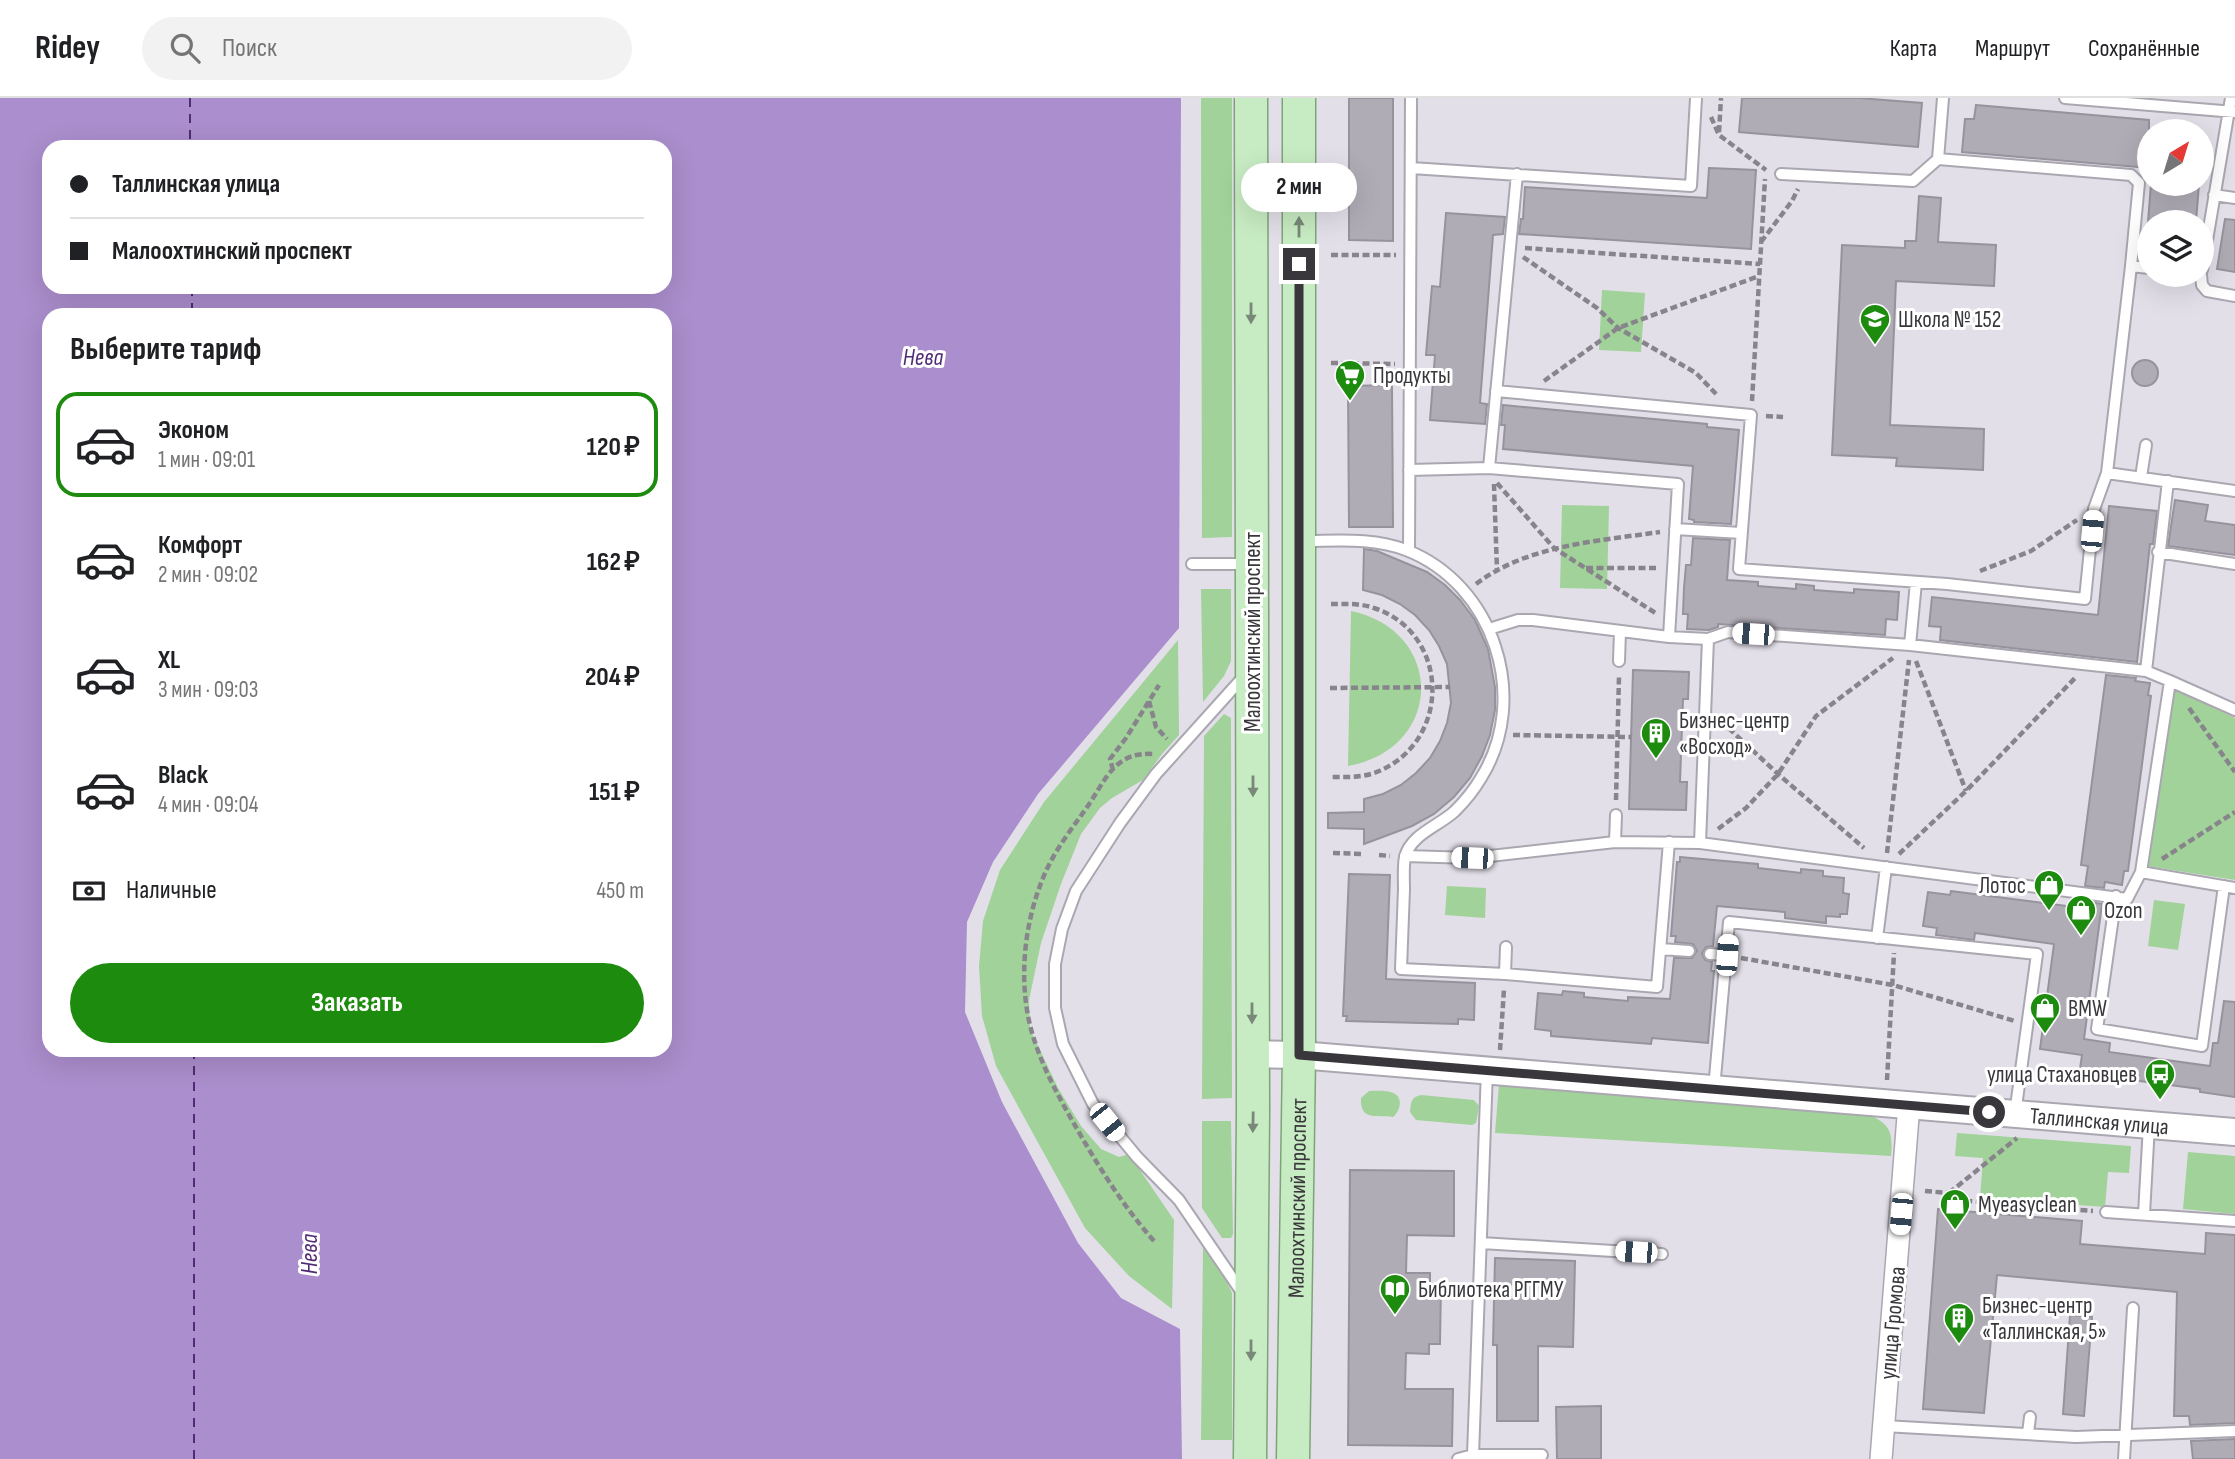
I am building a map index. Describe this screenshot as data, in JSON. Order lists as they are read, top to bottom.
{
  "streets": {
    "main road": ["Малоохтинский проспект"],
    "street": ["Таллинская улица", "улица Громова"]
  },
  "crossings": [
    ["Малоохтинский проспект", "Таллинская улица"],
    ["Таллинская улица", "улица Громова"]
  ],
  "water": ["Нева"],
  "places": {
    "school or university": ["Школа № 152"],
    "supermarket": ["Продукты"],
    "building": ["Бизнес-центр «Восход»", "Бизнес-центр «Таллинская, 5»"],
    "shop": [
      "Лотос",
      "Ozon",
      "BMW",
      "Myeasyclean"
    ],
    "bus stop": ["улица Стахановцев"],
    "library": ["Библиотека РГГМУ"]
  },
  "north": "top right",
  "page": {
    "header": "Ridey",
    "search": "Поиск",
    "nav": ["Карта", "Маршрут", "Сохранённые"],
    "banner": ["Таллинская улица", "Малоохтинский проспект"],
    "bubble": "2 мин",
    "heading": "Выберите тариф",
    "list": [
      {
        "name": "Эконом",
        "note": "1 мин · 09:01",
        "value": "120 ₽"
      },
      {
        "name": "Комфорт",
        "note": "2 мин · 09:02",
        "value": "162 ₽"
      },
      {
        "name": "XL",
        "note": "3 мин · 09:03",
        "value": "204 ₽"
      },
      {
        "name": "Black",
        "note": "4 мин · 09:04",
        "value": "151 ₽"
      }
    ],
    "pay": ["Наличные", "450 m"],
    "buttons": "Заказать"
  }
}
